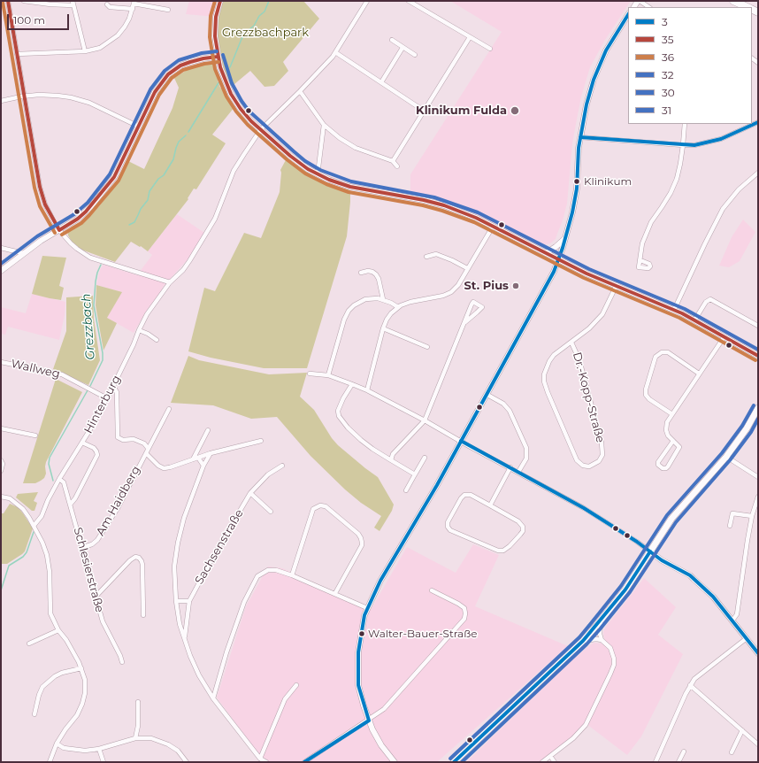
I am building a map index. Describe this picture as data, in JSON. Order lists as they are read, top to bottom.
{
  "streets": {
    "street": [
      "Wallweg",
      "Dr.-Kopp-Straße",
      "Hinterburg",
      "Am Haidberg",
      "Sachsenstraße",
      "Schlesierstraße"
    ]
  },
  "crossings": [
    ["Wallweg", "Hinterburg"],
    ["Hinterburg", "Schlesierstraße"],
    ["Am Haidberg", "Schlesierstraße"]
  ],
  "water": ["Grezzbach"],
  "parks": ["Grezzbachpark"],
  "places": [
    "Klinikum Fulda",
    "Klinikum",
    "St. Pius",
    "Walter-Bauer-Straße"
  ],
  "lines": [
    "transit line 35",
    "transit line 36",
    "transit line 3",
    "transit line 31",
    "transit line 30",
    "transit line 32"
  ],
  "legend": [
    "3",
    "35",
    "36",
    "32",
    "30",
    "31"
  ],
  "scale_bar": "100 m"
}
